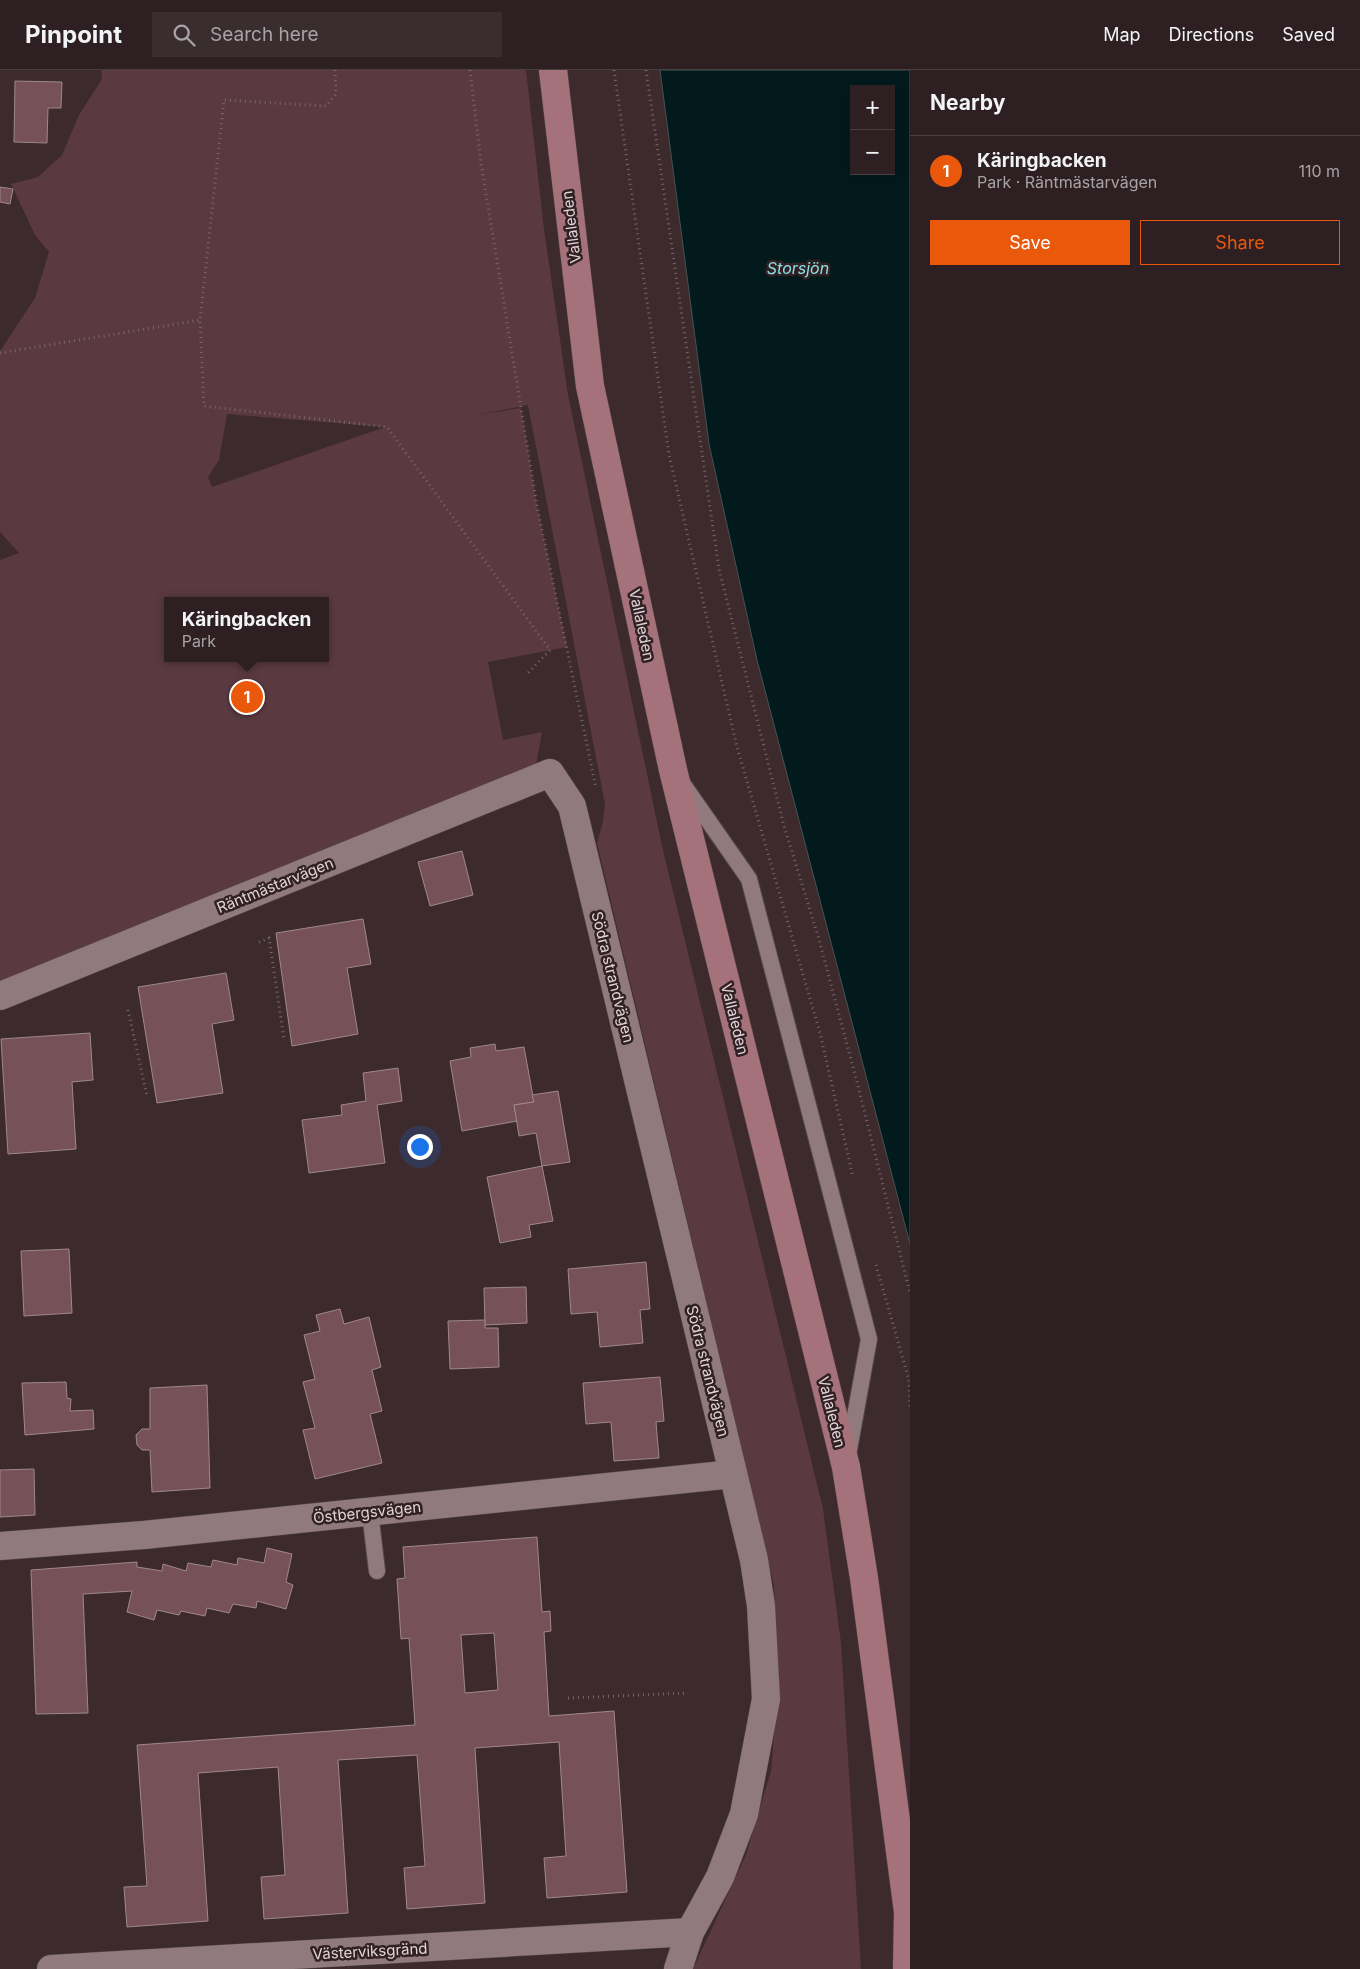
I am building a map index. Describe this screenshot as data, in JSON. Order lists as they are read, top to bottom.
{
  "streets": {
    "main road": ["Vallaleden"],
    "street": [
      "Räntmästarvägen",
      "Södra strandvägen",
      "Östbergsvägen",
      "Västerviksgränd"
    ]
  },
  "crossings": [
    ["Räntmästarvägen", "Södra strandvägen"],
    ["Södra strandvägen", "Östbergsvägen"],
    ["Södra strandvägen", "Västerviksgränd"]
  ],
  "water": ["Storsjön"],
  "page": {
    "header": "Pinpoint",
    "search": "Search here",
    "nav": ["Map", "Directions", "Saved"],
    "heading": "Nearby",
    "map_buttons": ["+", "−"],
    "list": [
      {
        "mark": "1",
        "name": "Käringbacken",
        "note": "Park · Räntmästarvägen",
        "value": "110 m"
      }
    ],
    "buttons": ["Save", "Share"],
    "popup": ["Käringbacken", "Park"],
    "pins": "1"
  }
}
